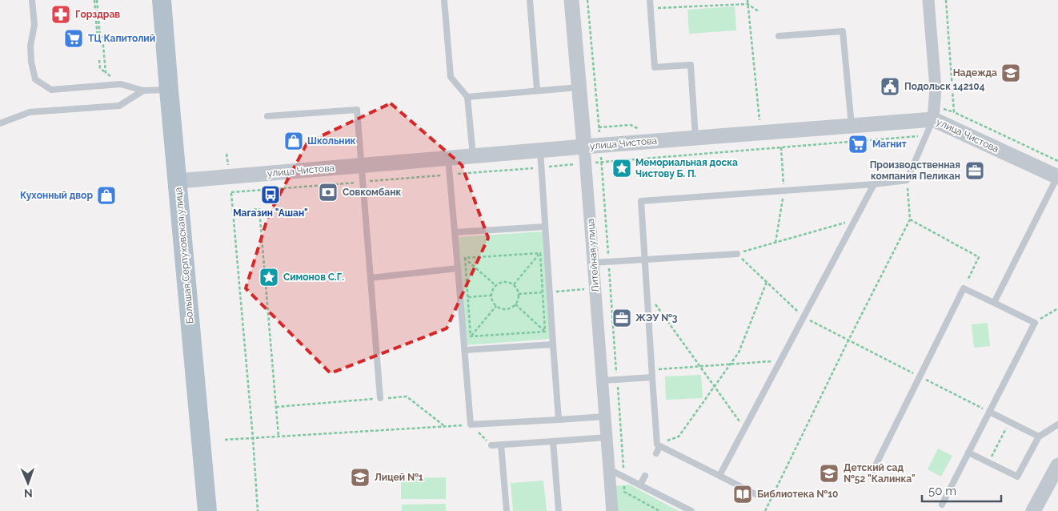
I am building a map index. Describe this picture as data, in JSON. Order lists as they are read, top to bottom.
{
  "streets": {
    "main road": ["Большая Серпуховская улица"],
    "street": ["улица Чистова", "Литейная улица"]
  },
  "crossings": [
    ["улица Чистова", "Большая Серпуховская улица"],
    ["улица Чистова", "Литейная улица"]
  ],
  "places": {
    "pharmacy": ["Горздрав"],
    "supermarket": ["ТЦ Капитолий", "Магнит"],
    "school or university": ["Надежда", "Детский сад №52 \"Калинка\"", "Лицей №1"],
    "public building": ["Подольск 142104"],
    "shop": ["Школьник", "Кухонный двор"],
    "place": ["Мемориальная доска Чистову Б. П.", "Симонов С.Г."],
    "office": ["Производственная компания Пеликан", "ЖЭУ №3"],
    "bank": ["Совкомбанк"],
    "bus stop": ["Магазин \"Ашан\""],
    "library": ["Библиотека №10"]
  },
  "scale_bar": "50 m",
  "north": "bottom"
}
